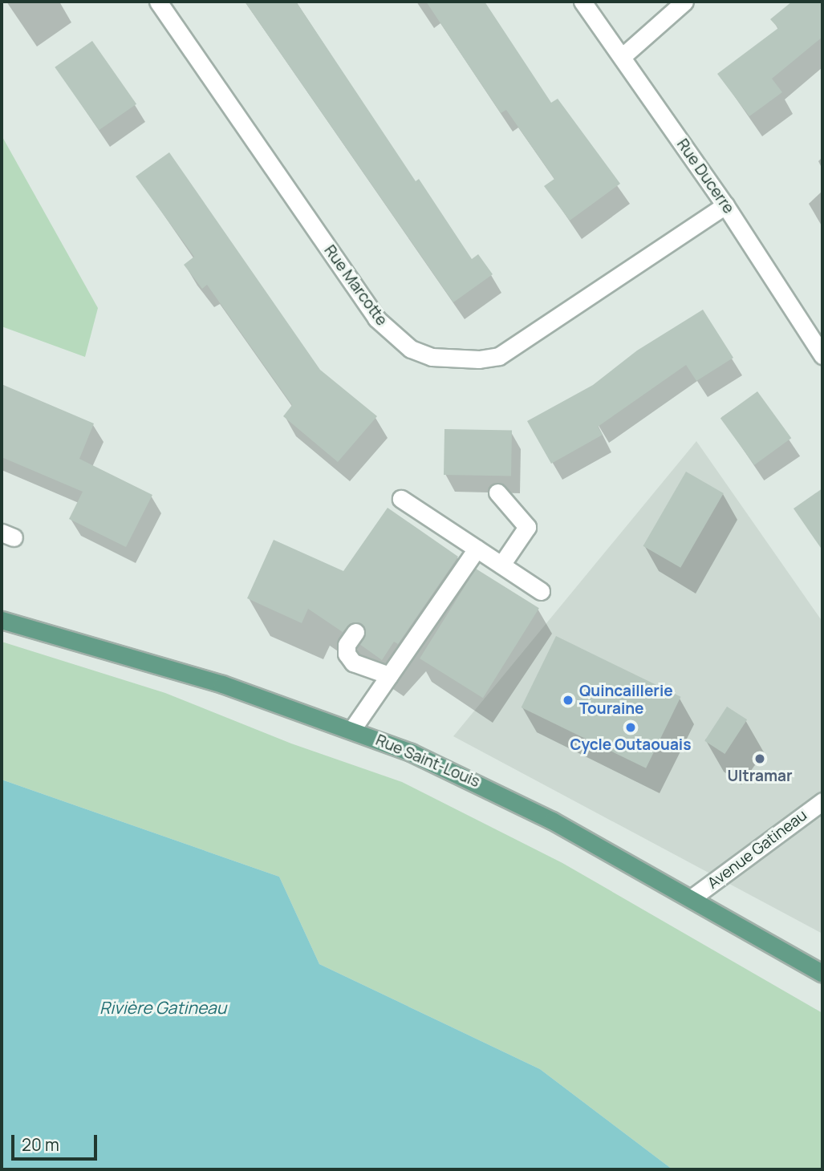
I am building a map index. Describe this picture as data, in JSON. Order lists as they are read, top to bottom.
{
  "streets": {
    "main road": ["Rue Saint-Louis"],
    "street": ["Rue Ducerre", "Rue Marcotte", "Avenue Gatineau"]
  },
  "crossings": [
    ["Rue Ducerre", "Rue Marcotte"],
    ["Rue Saint-Louis", "Avenue Gatineau"]
  ],
  "water": ["Rivière Gatineau"],
  "places": ["Quincaillerie Touraine", "Cycle Outaouais", "Ultramar"],
  "scale_bar": "20 m"
}
